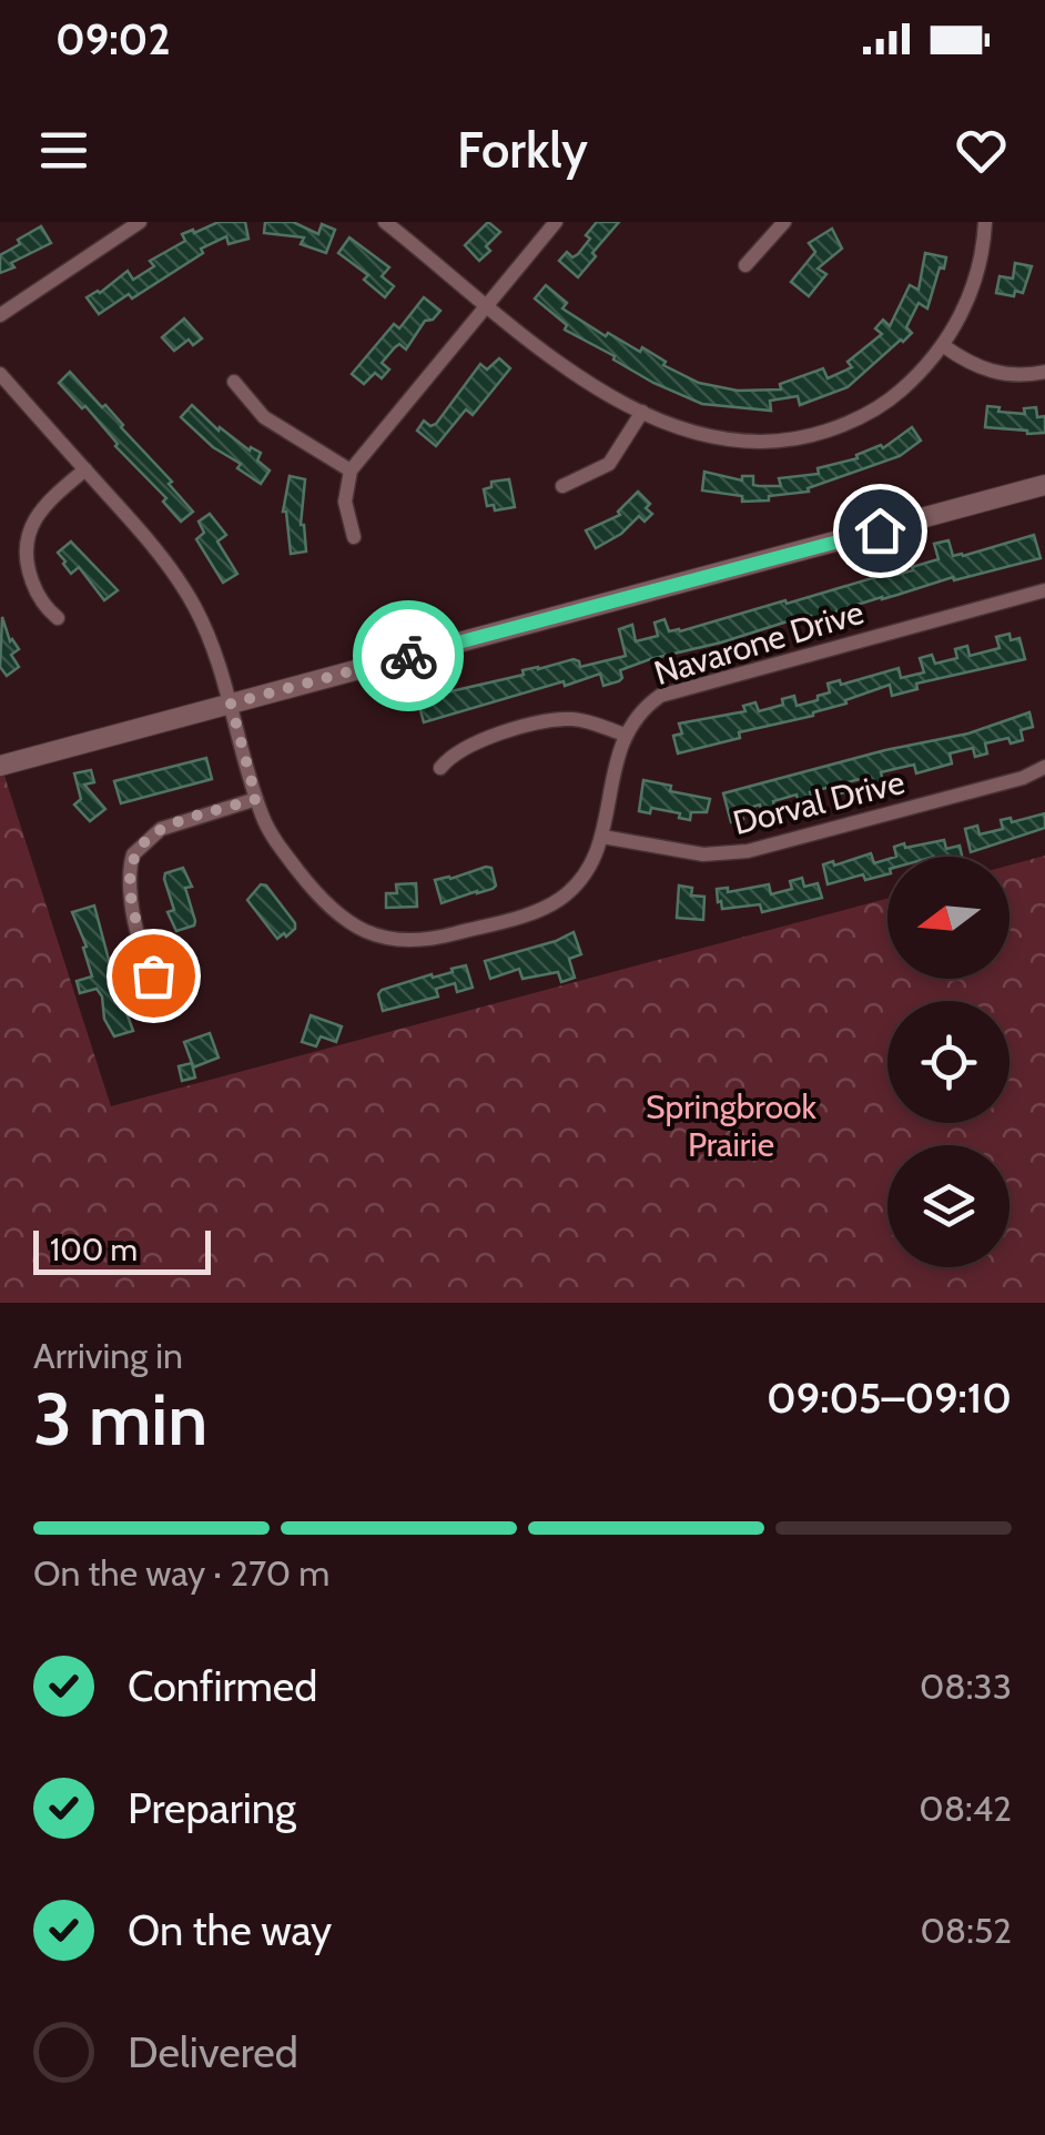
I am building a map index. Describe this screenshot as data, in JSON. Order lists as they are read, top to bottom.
{
  "streets": {
    "street": ["Navarone Drive", "Dorval Drive"]
  },
  "parks": ["Springbrook Prairie"],
  "scale_bar": "100 m",
  "north": "left",
  "page": {
    "status": "09:02",
    "header": "Forkly",
    "scale": "100 m",
    "heading": ["3 min", "Arriving in", "09:05–09:10"],
    "bar": "On the way · 270 m",
    "list": [
      ["Confirmed", "08:33"],
      ["Preparing", "08:42"],
      ["On the way", "08:52"],
      "Delivered"
    ]
  }
}
